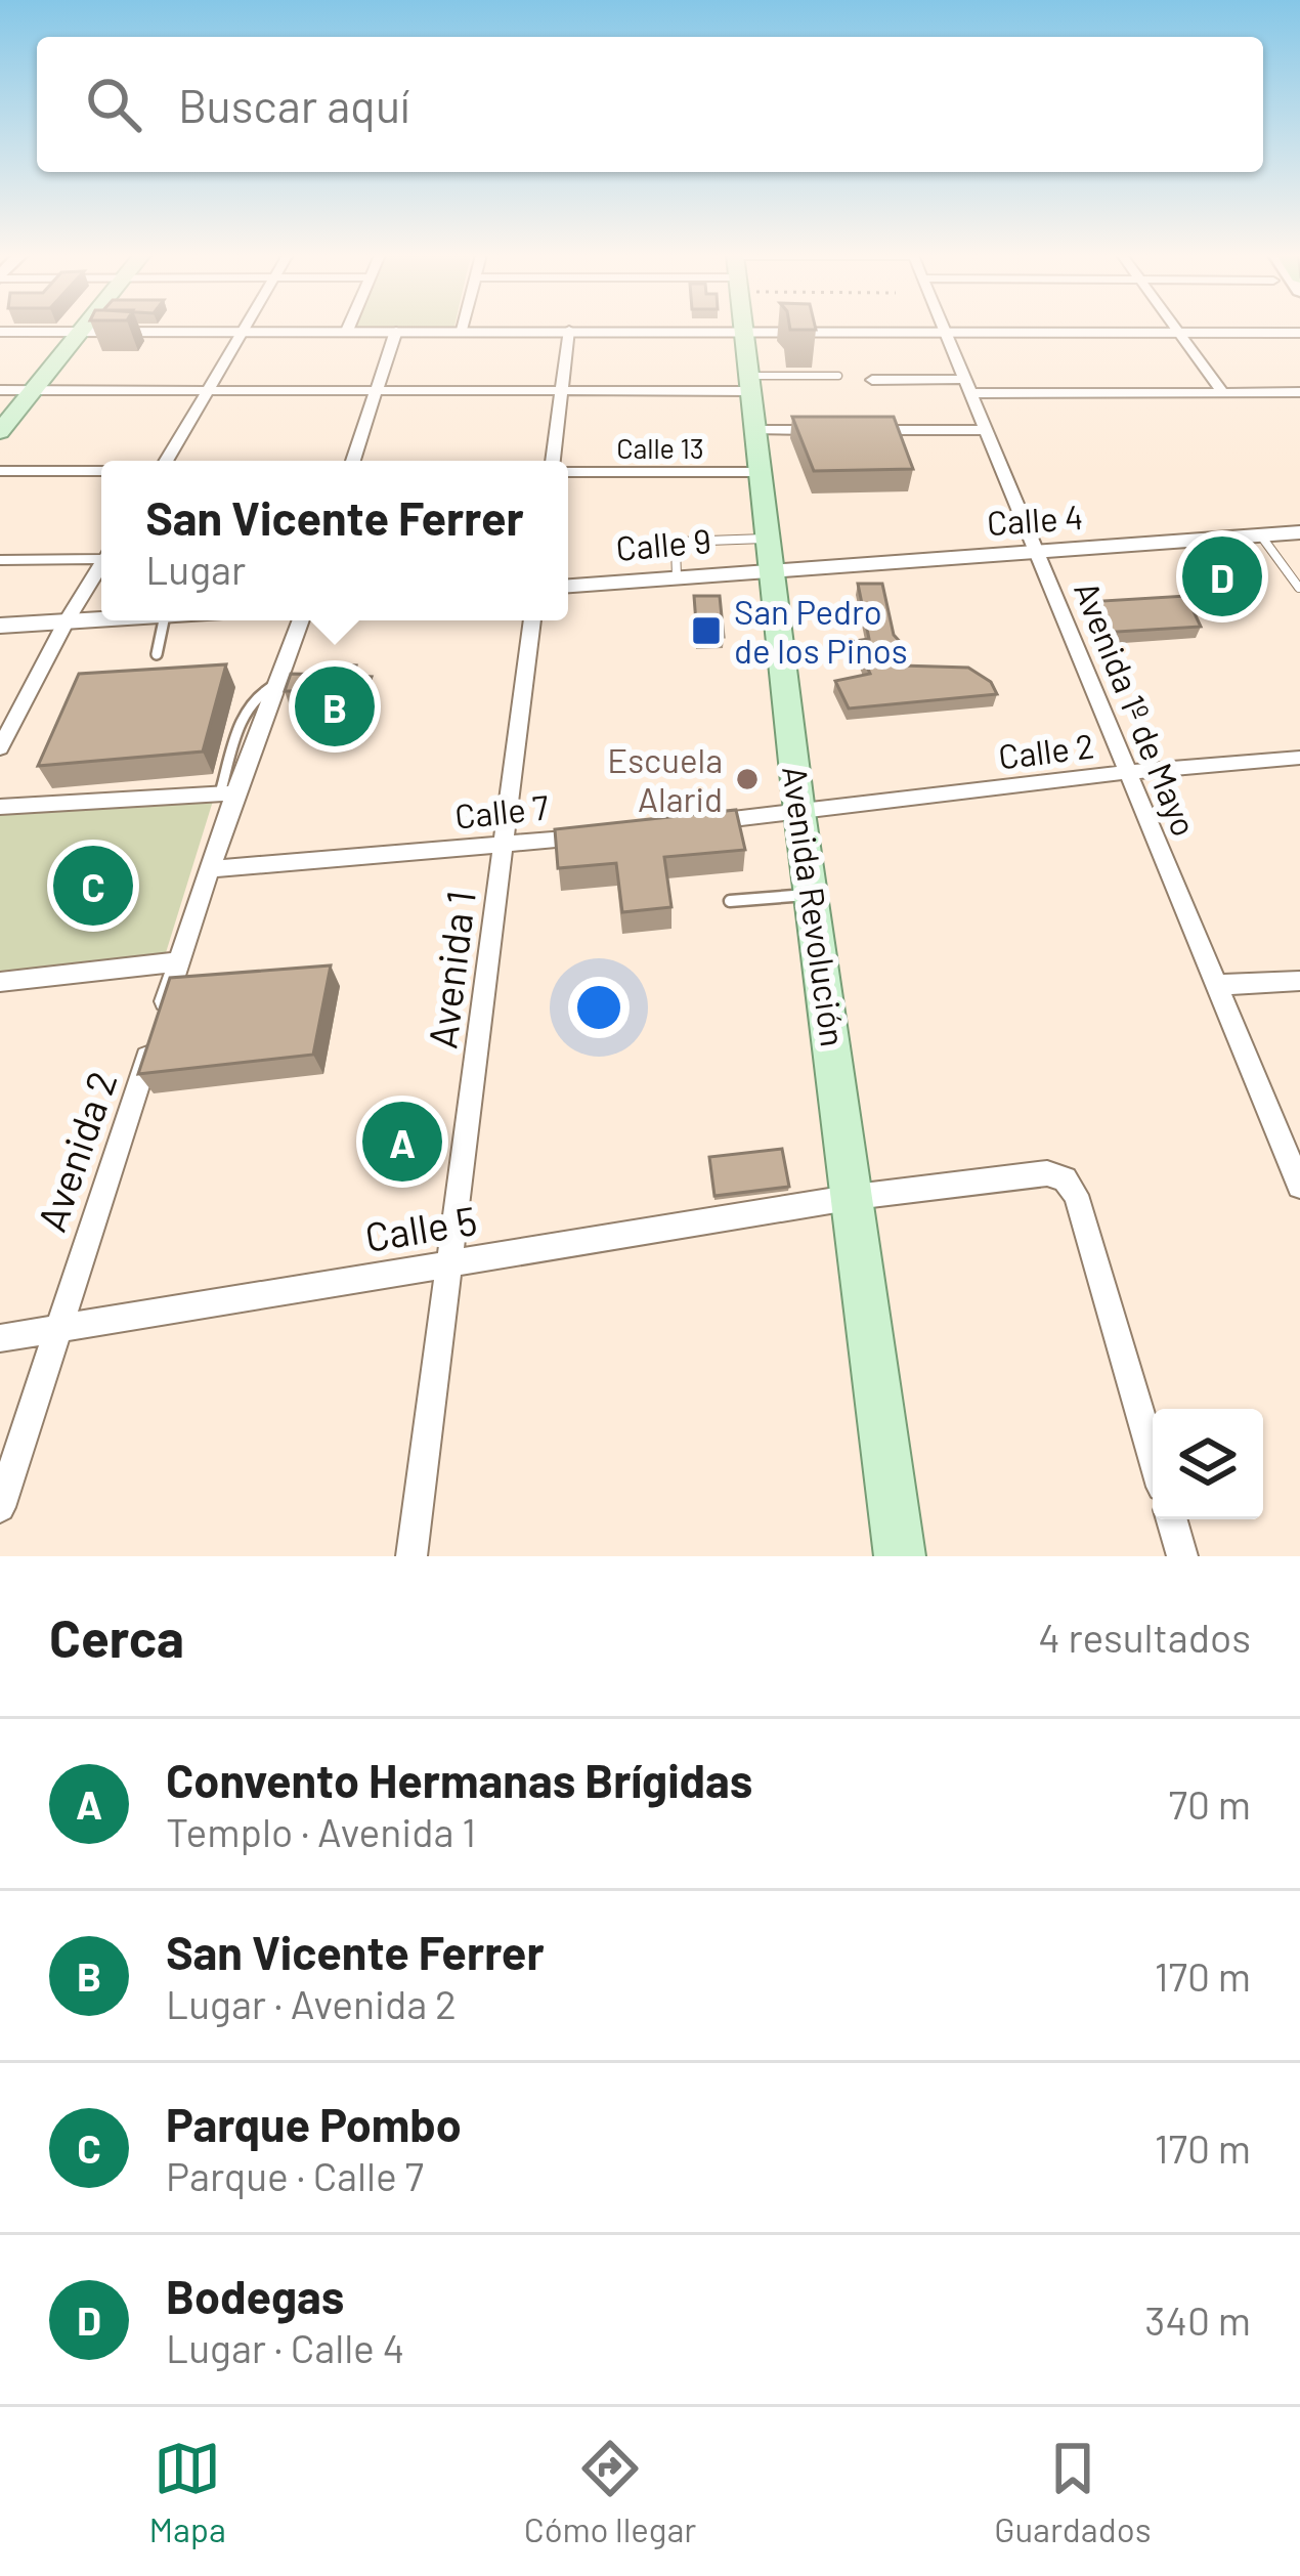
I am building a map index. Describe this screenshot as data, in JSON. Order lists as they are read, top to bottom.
{
  "streets": {
    "main road": ["Avenida Revolución"],
    "street": [
      "Calle 13",
      "Calle 4",
      "Calle 9",
      "Avenida 1º de Mayo",
      "Calle 2",
      "Calle 7",
      "Avenida 1",
      "Avenida 2",
      "Calle 5"
    ]
  },
  "crossings": [
    ["Calle 13", "Avenida Revolución"],
    ["Calle 4", "Calle 9"],
    ["Calle 4", "Avenida 1º de Mayo"],
    ["Calle 4", "Avenida Revolución"],
    ["Calle 9", "Avenida Revolución"],
    ["Avenida 1º de Mayo", "Calle 2"],
    ["Calle 2", "Avenida Revolución"],
    ["Calle 7", "Avenida 1"],
    ["Calle 7", "Avenida 2"],
    ["Avenida Revolución", "Calle 5"],
    ["Avenida 1", "Calle 5"],
    ["Avenida 2", "Calle 5"]
  ],
  "places": {
    "transit": ["San Pedro de los Pinos"],
    "other": ["Escuela Alarid"]
  },
  "page": {
    "search": "Buscar aquí",
    "popup": ["San Vicente Ferrer", "Lugar"],
    "pins": [
      "D",
      "B",
      "C",
      "A"
    ],
    "heading": ["Cerca", "4 resultados"],
    "list": [
      {
        "mark": "A",
        "name": "Convento Hermanas Brígidas",
        "note": "Templo · Avenida 1",
        "value": "70 m"
      },
      {
        "mark": "B",
        "name": "San Vicente Ferrer",
        "note": "Lugar · Avenida 2",
        "value": "170 m"
      },
      {
        "mark": "C",
        "name": "Parque Pombo",
        "note": "Parque · Calle 7",
        "value": "170 m"
      },
      {
        "mark": "D",
        "name": "Bodegas",
        "note": "Lugar · Calle 4",
        "value": "340 m"
      }
    ],
    "nav": ["Mapa", "Cómo llegar", "Guardados"]
  }
}
